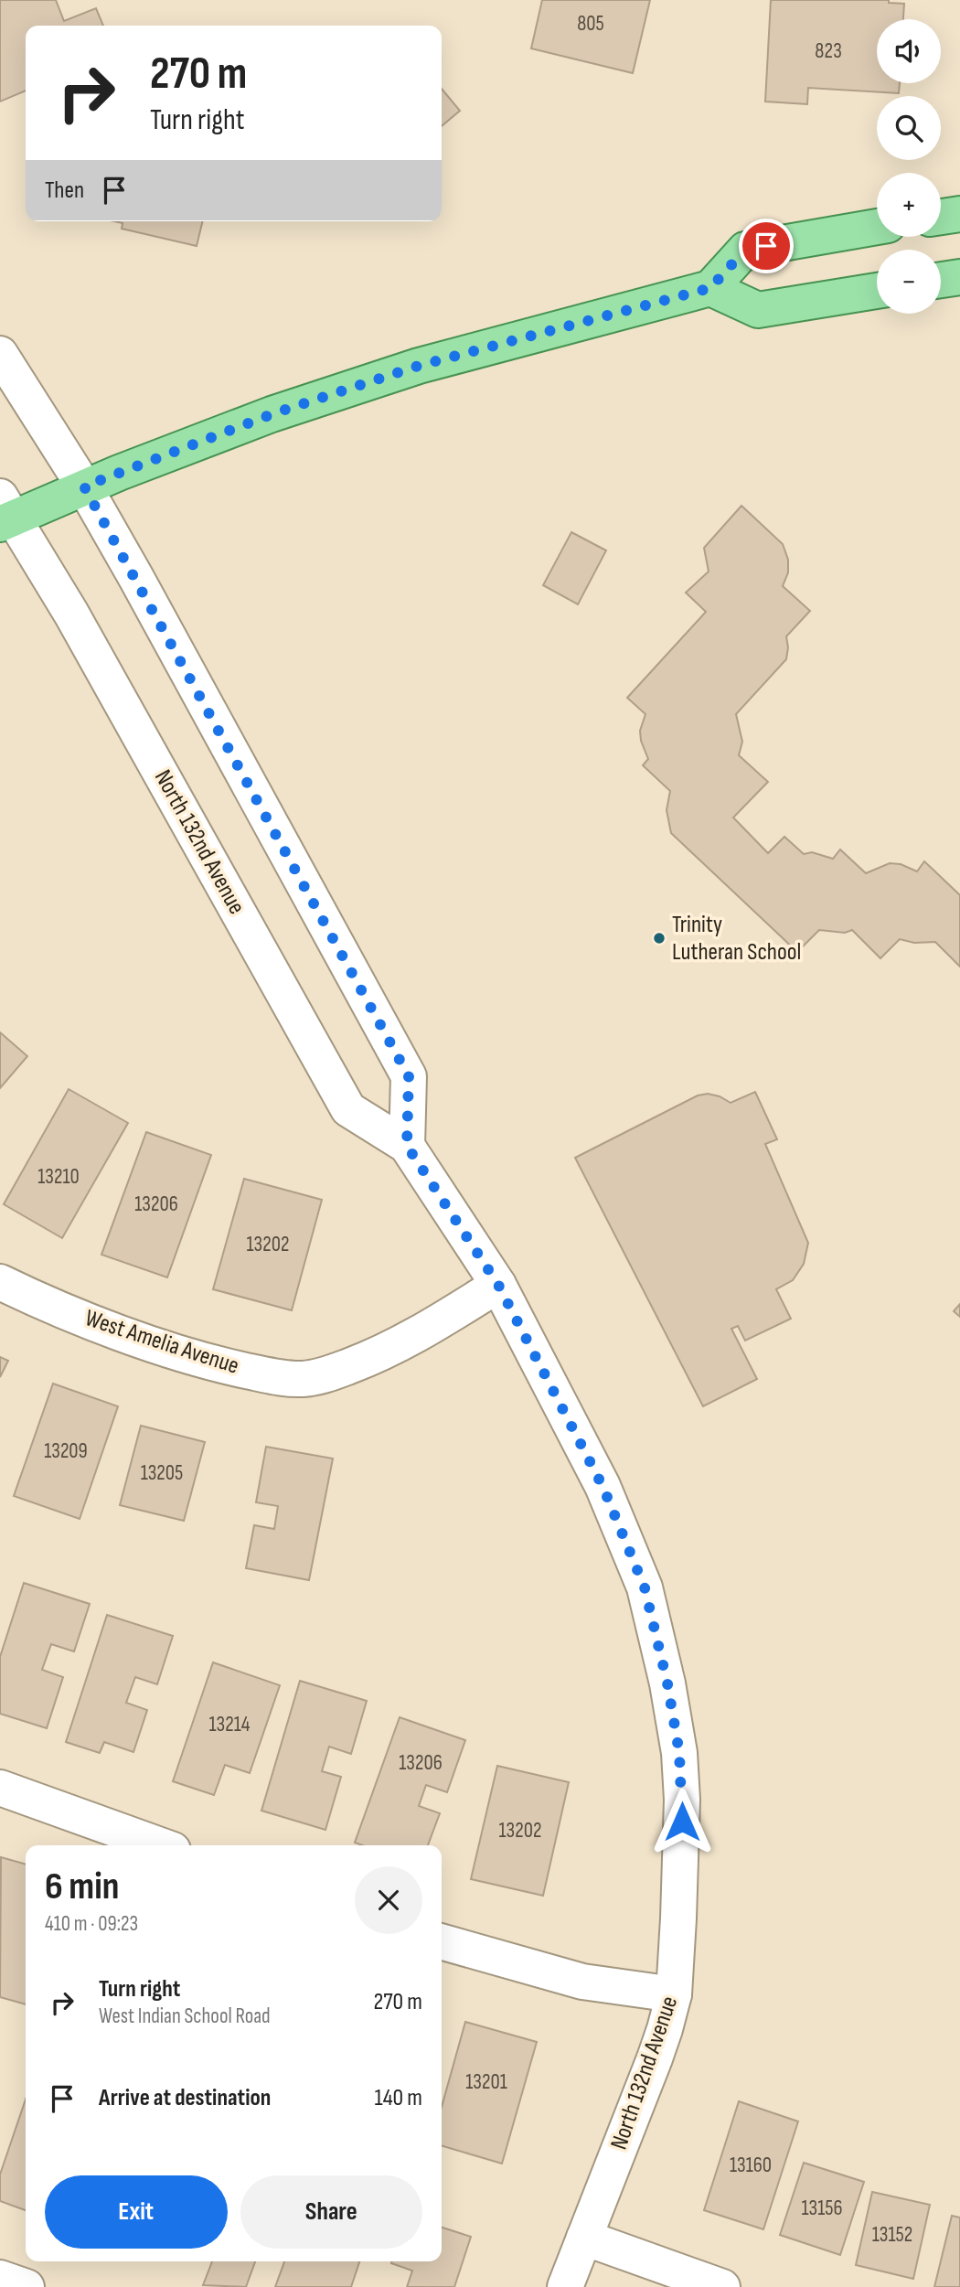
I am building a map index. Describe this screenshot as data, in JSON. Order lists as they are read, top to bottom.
{
  "streets": {
    "street": ["North 132nd Avenue", "West Amelia Avenue"]
  },
  "crossings": [
    ["North 132nd Avenue", "West Amelia Avenue"]
  ],
  "places": ["Trinity Lutheran School"],
  "house_numbers": [
    "805",
    "823",
    "13210",
    "13206",
    "13202",
    "13209",
    "13205",
    "13214",
    "13206",
    "13202",
    "13201",
    "13160",
    "13156",
    "13152"
  ],
  "page": {
    "map_buttons": ["+", "−"],
    "turn": ["270 m", "Turn right"],
    "then": "Then",
    "heading": ["6 min", "410 m · 09:23"],
    "list": [
      {
        "name": "Turn right",
        "note": "West Indian School Road",
        "value": "270 m"
      },
      {
        "name": "Arrive at destination",
        "value": "140 m"
      }
    ],
    "buttons": ["Exit", "Share"]
  }
}
